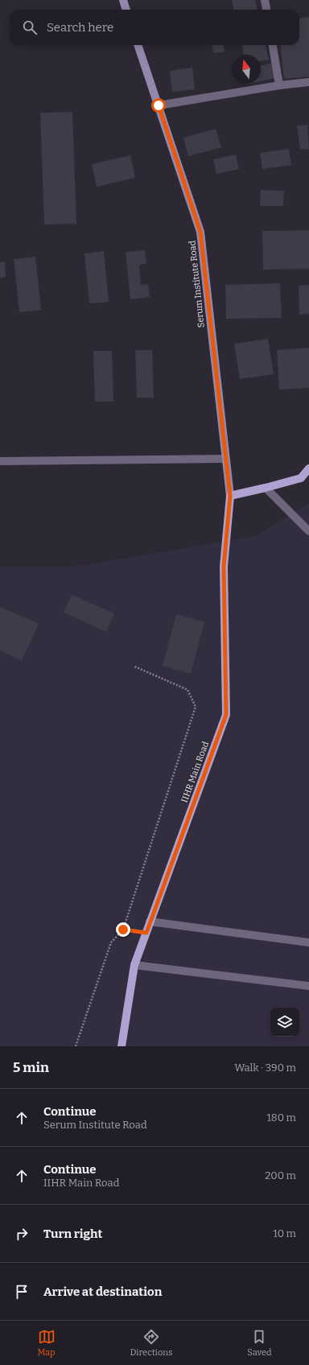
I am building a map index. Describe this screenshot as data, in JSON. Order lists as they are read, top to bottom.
{
  "streets": {
    "main road": ["Serum Institute Road", "IIHR Main Road"]
  },
  "crossings": [
    ["Serum Institute Road", "IIHR Main Road"]
  ],
  "north": "top",
  "page": {
    "search": "Search here",
    "heading": ["5 min", "Walk · 390 m"],
    "list": [
      ["Continue", "Serum Institute Road", "180 m"],
      ["Continue", "IIHR Main Road", "200 m"],
      ["Turn right", "10 m"],
      "Arrive at destination"
    ],
    "nav": ["Map", "Directions", "Saved"]
  }
}
